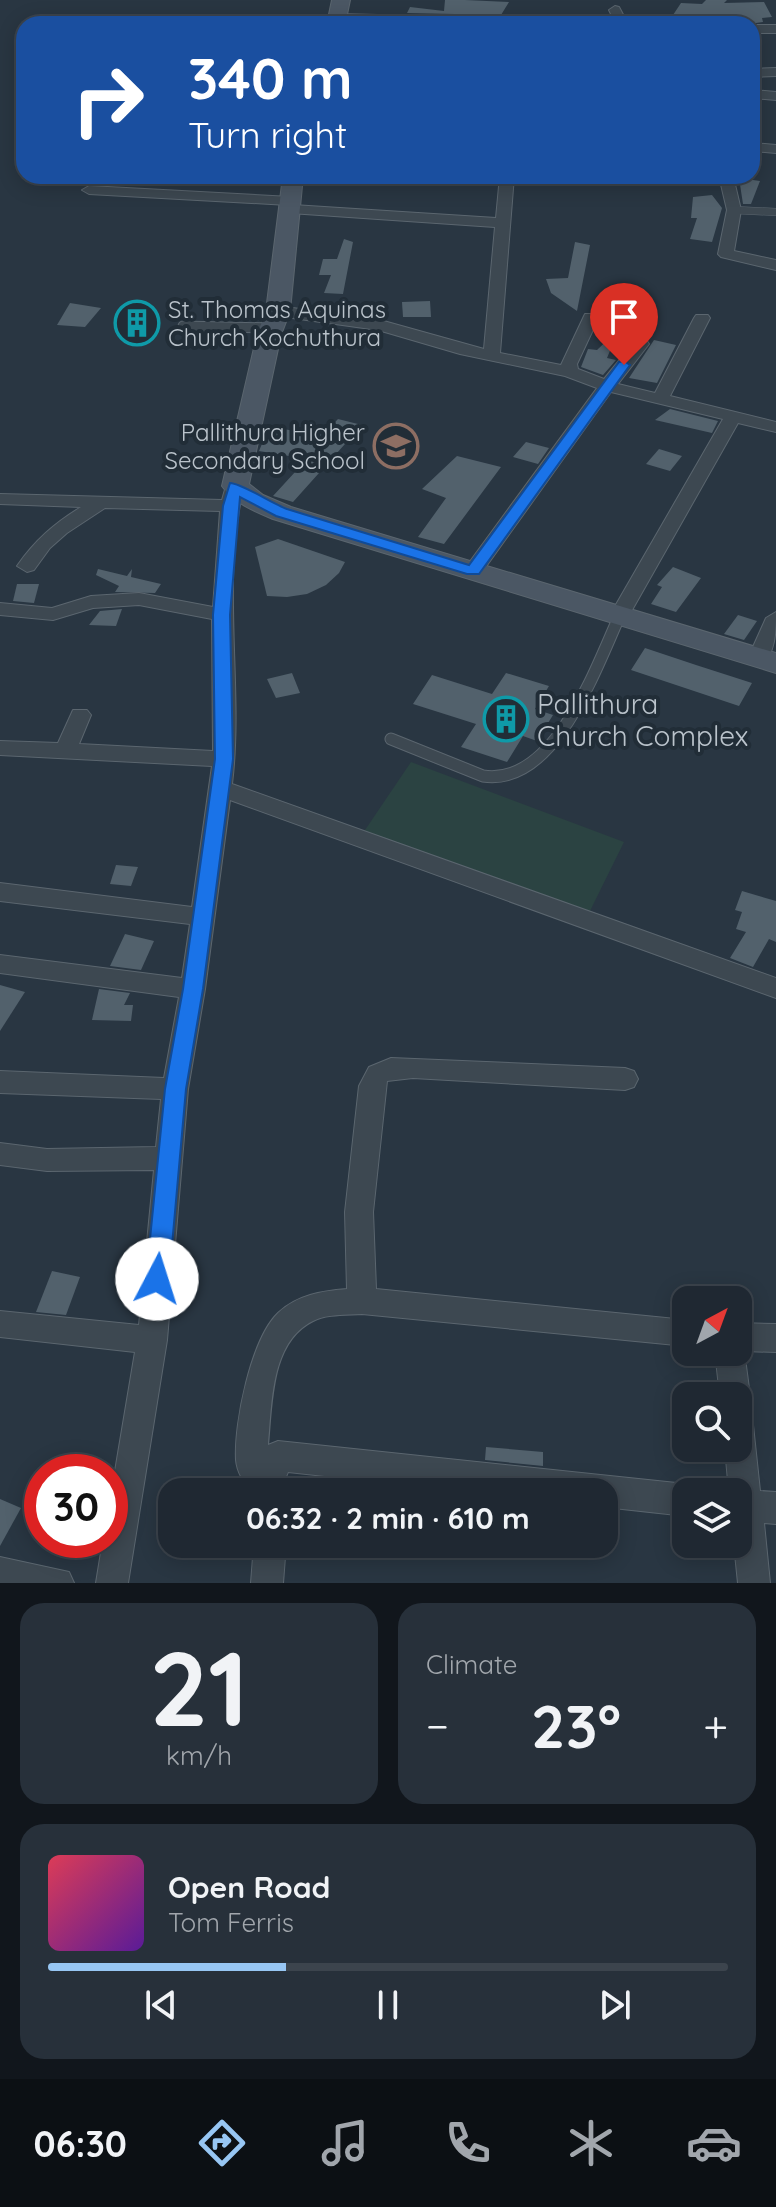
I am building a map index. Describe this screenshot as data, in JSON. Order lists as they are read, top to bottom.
{
  "places": {
    "building": ["St. Thomas Aquinas Church Kochuthura", "Pallithura Church Complex"],
    "school or university": ["Pallithura Higher Secondary School"]
  },
  "north": "top right",
  "page": {
    "turn": ["340 m", "Turn right"],
    "limit": "30",
    "trip": "06:32 · 2 min · 610 m",
    "tile": [
      ["21", "km/h"],
      "Climate"
    ],
    "heat": ["−", "23°", "+"],
    "song": ["Open Road", "Tom Ferris"],
    "tabs": "06:30"
  }
}
